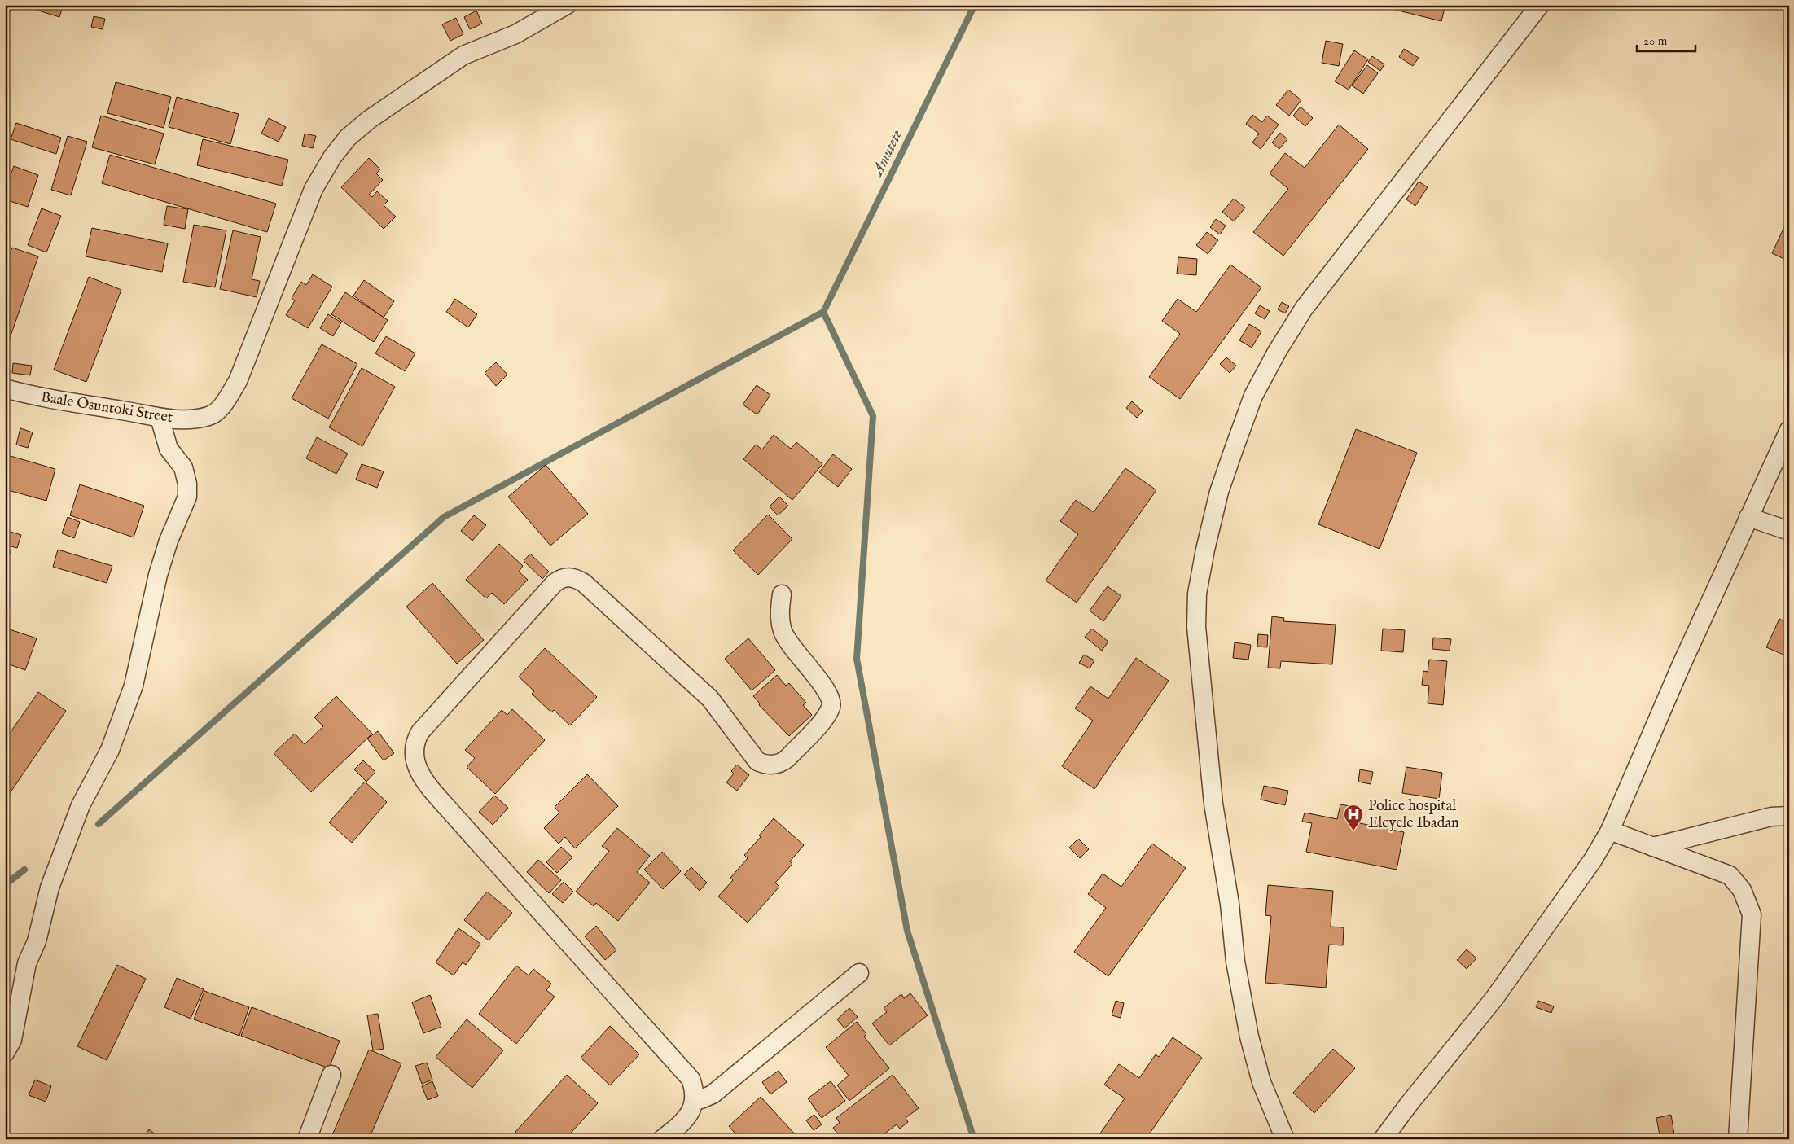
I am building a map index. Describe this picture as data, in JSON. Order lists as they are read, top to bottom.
{
  "streets": {
    "street": ["Baale Osuntoki Street"]
  },
  "water": ["Amutete"],
  "places": {
    "hospital": ["Police hospital Eleyele Ibadan"]
  },
  "scale_bar": "20 m"
}
